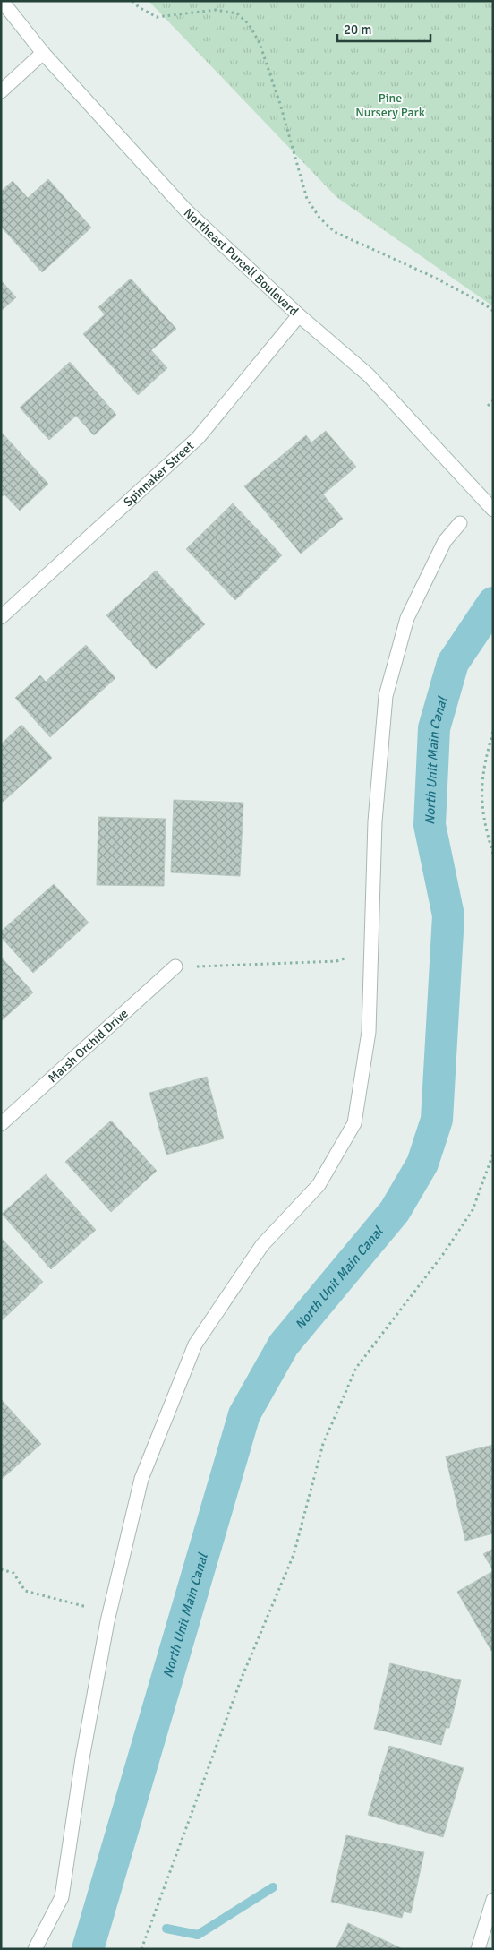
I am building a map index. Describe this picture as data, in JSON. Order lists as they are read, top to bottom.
{
  "streets": {
    "street": ["Northeast Purcell Boulevard", "Spinnaker Street", "Marsh Orchid Drive"]
  },
  "crossings": [
    ["Northeast Purcell Boulevard", "Spinnaker Street"]
  ],
  "water": ["North Unit Main Canal"],
  "parks": ["Pine Nursery Park"],
  "scale_bar": "20 m"
}
